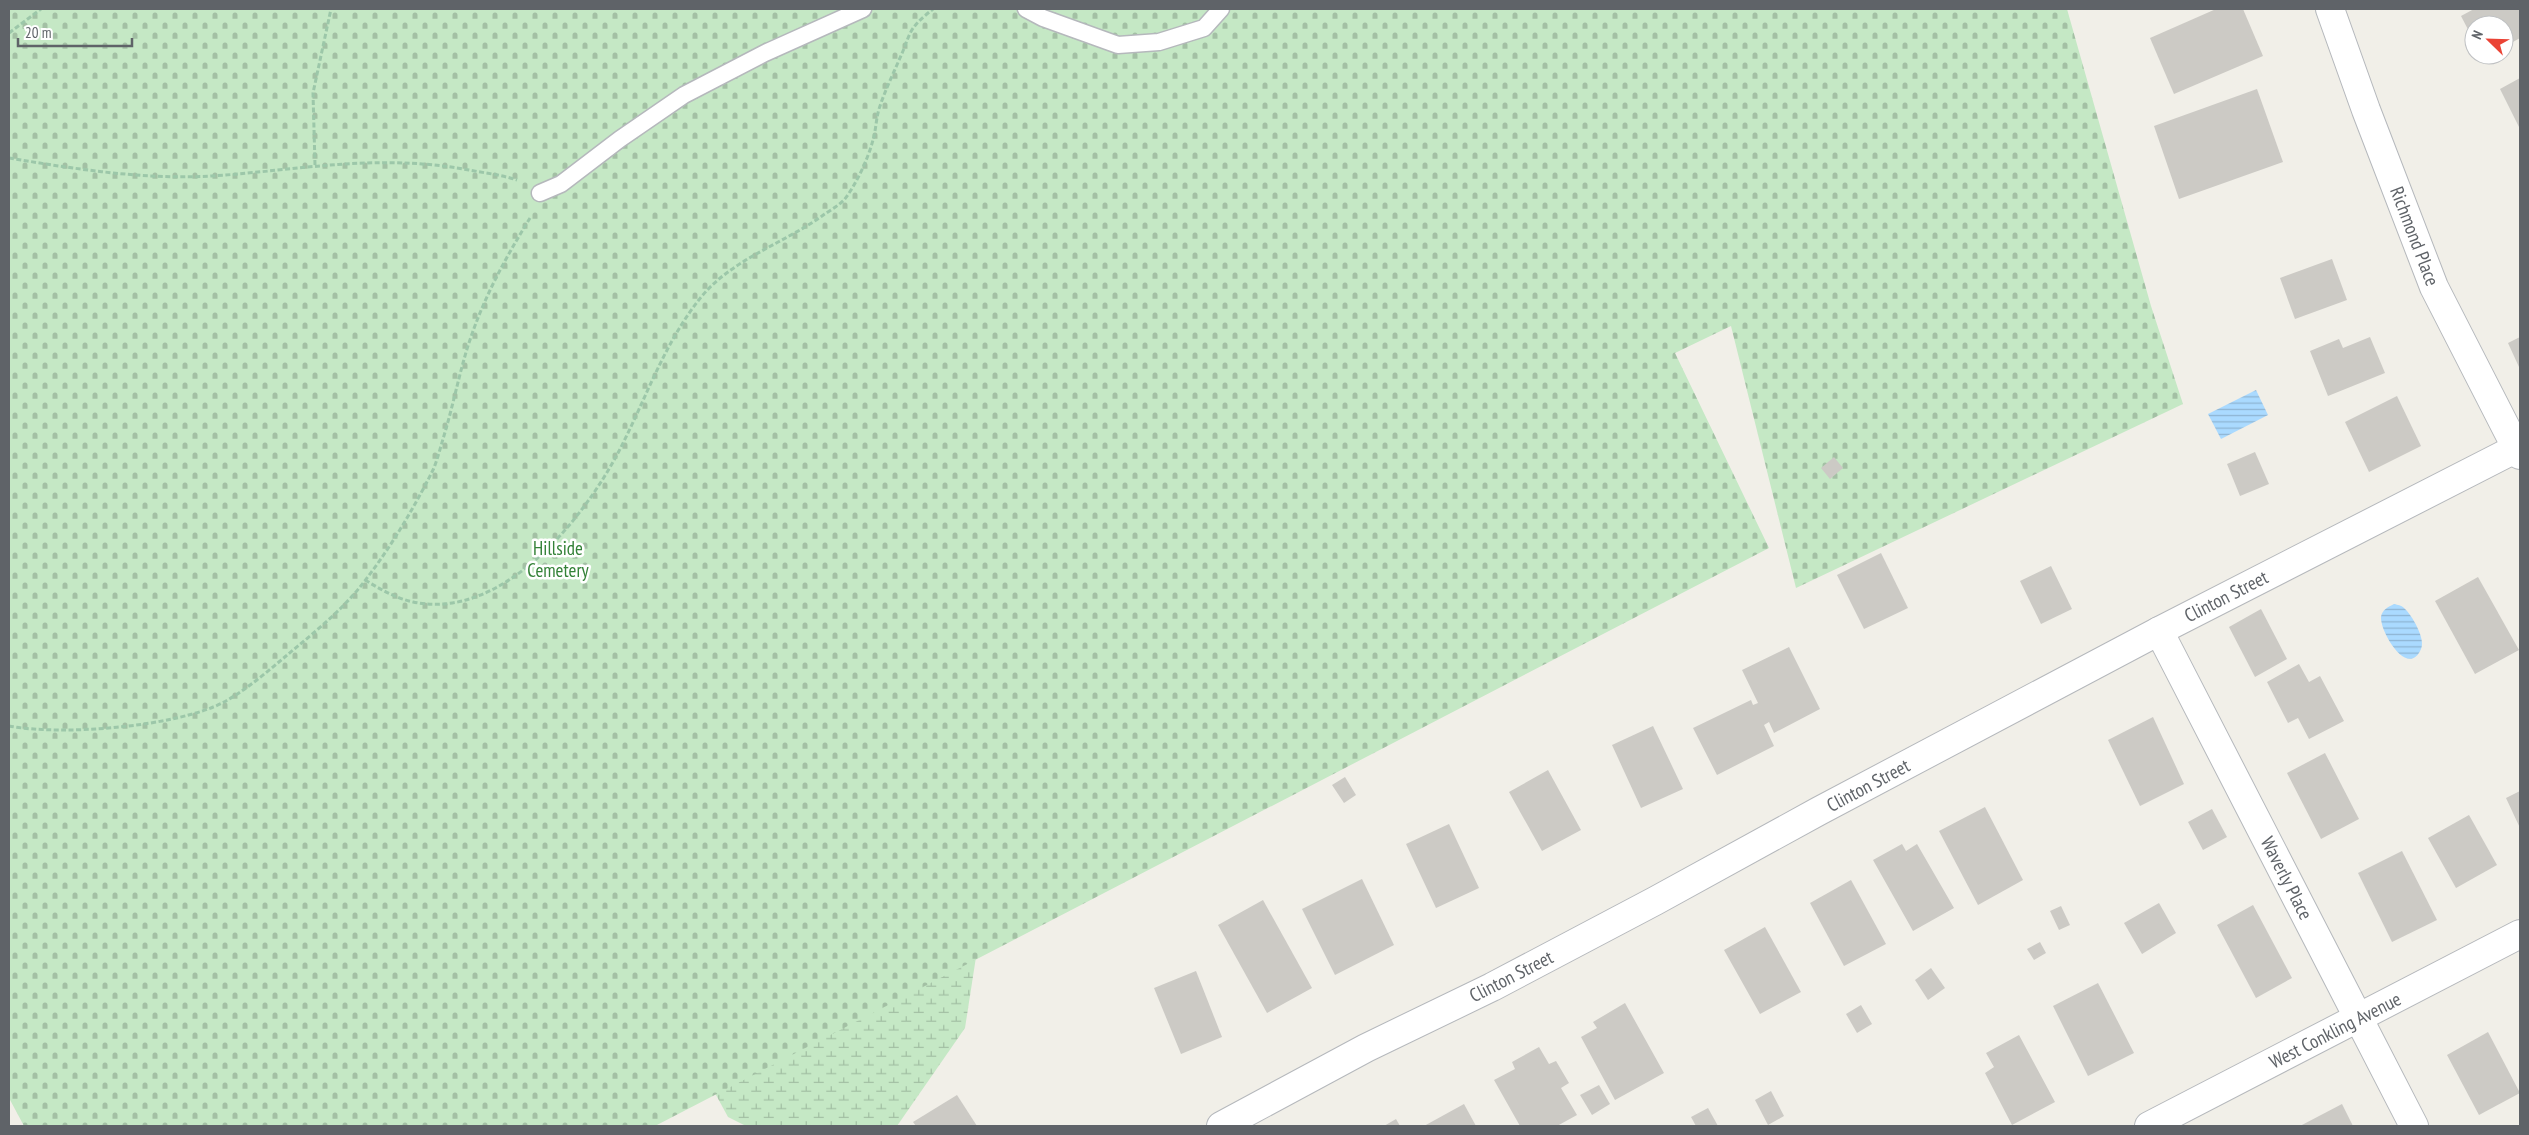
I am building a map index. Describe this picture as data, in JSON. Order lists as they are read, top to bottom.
{
  "streets": {
    "street": [
      "Richmond Place",
      "Clinton Street",
      "Waverly Place",
      "West Conkling Avenue"
    ]
  },
  "crossings": [
    ["Richmond Place", "Clinton Street"],
    ["Clinton Street", "Waverly Place"],
    ["Waverly Place", "West Conkling Avenue"]
  ],
  "parks": ["Hillside Cemetery"],
  "scale_bar": "20 m",
  "north": "top left"
}
